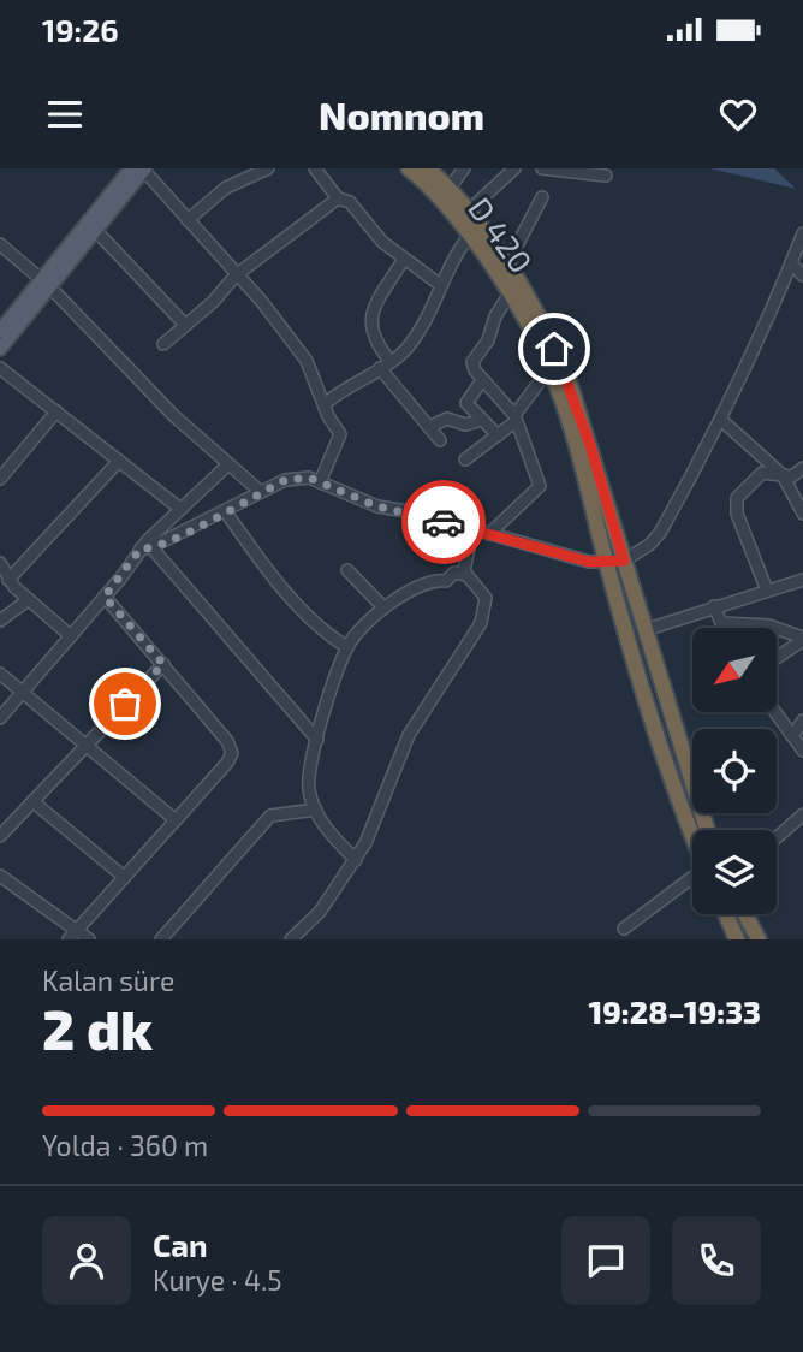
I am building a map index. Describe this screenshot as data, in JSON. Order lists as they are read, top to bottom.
{
  "streets": {
    "highway": ["D 420"]
  },
  "north": "bottom left",
  "page": {
    "status": "19:26",
    "header": "Nomnom",
    "heading": ["2 dk", "Kalan süre", "19:28–19:33"],
    "panel": ["Can", "Kurye · 4.5"],
    "bar": "Yolda · 360 m"
  }
}
